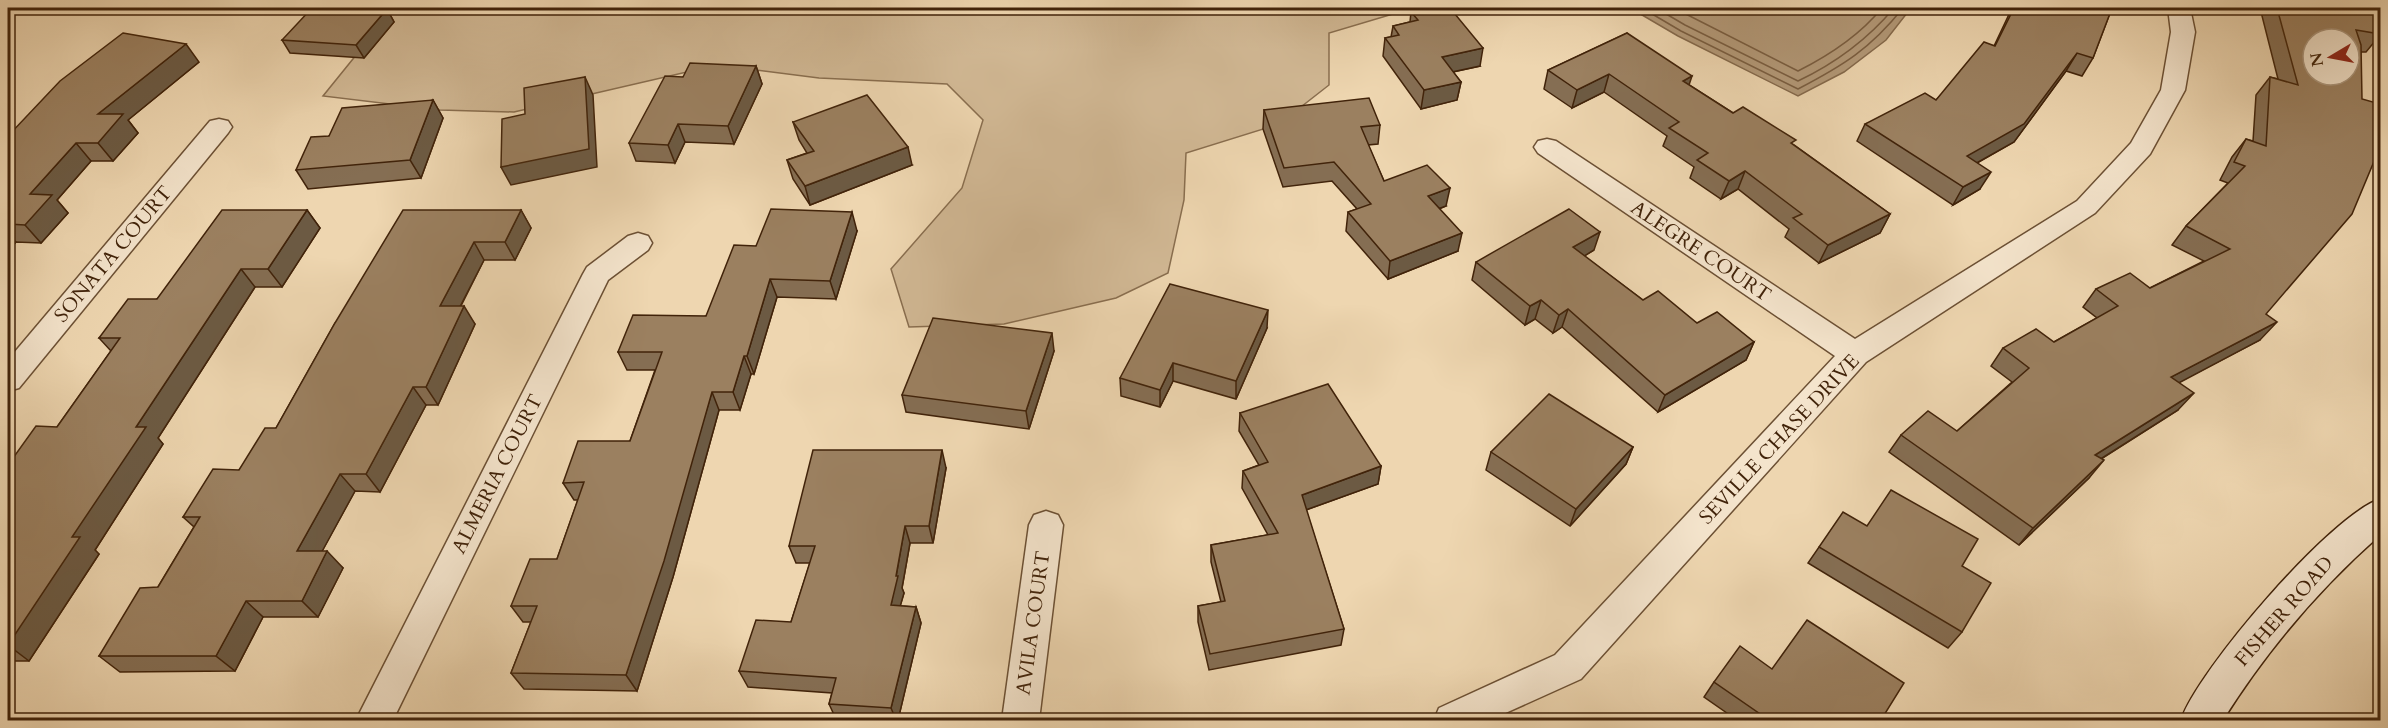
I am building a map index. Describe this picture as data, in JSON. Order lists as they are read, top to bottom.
{
  "streets": {
    "street": [
      "ALEGRE COURT",
      "SONATA COURT",
      "SEVILLE CHASE DRIVE",
      "ALMERIA COURT",
      "FISHER ROAD",
      "AVILA COURT"
    ]
  },
  "crossings": [
    ["ALEGRE COURT", "SEVILLE CHASE DRIVE"]
  ],
  "north": "left"
}
